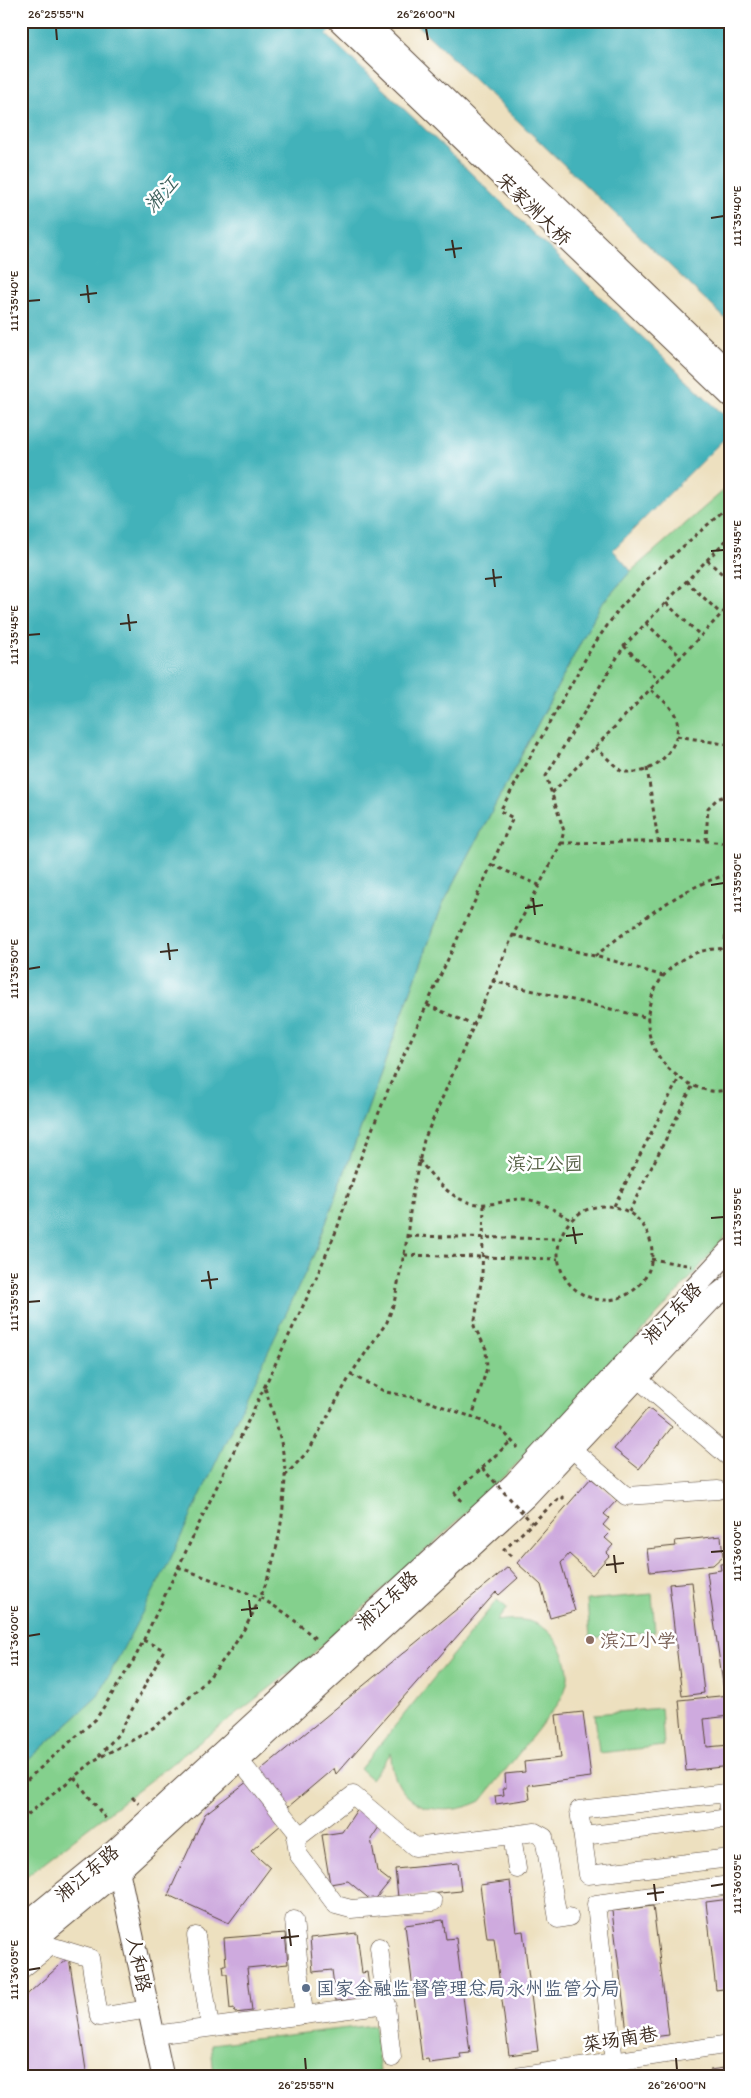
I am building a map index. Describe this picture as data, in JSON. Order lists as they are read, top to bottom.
{
  "streets": {
    "main road": ["宋家洲大桥", "湘江东路", "人和路"],
    "street": ["菜场南巷"]
  },
  "crossings": [
    ["湘江东路", "人和路"]
  ],
  "water": ["湘江"],
  "parks": ["滨江公园"],
  "places": ["滨江小学", "国家金融监督管理总局永州监管分局"],
  "coordinates": [
    "26°25'55\"N",
    "26°26'00\"N",
    "111°35'40\"E",
    "111°35'45\"E",
    "111°35'50\"E",
    "111°35'55\"E",
    "111°36'00\"E",
    "111°36'05\"E"
  ]
}
